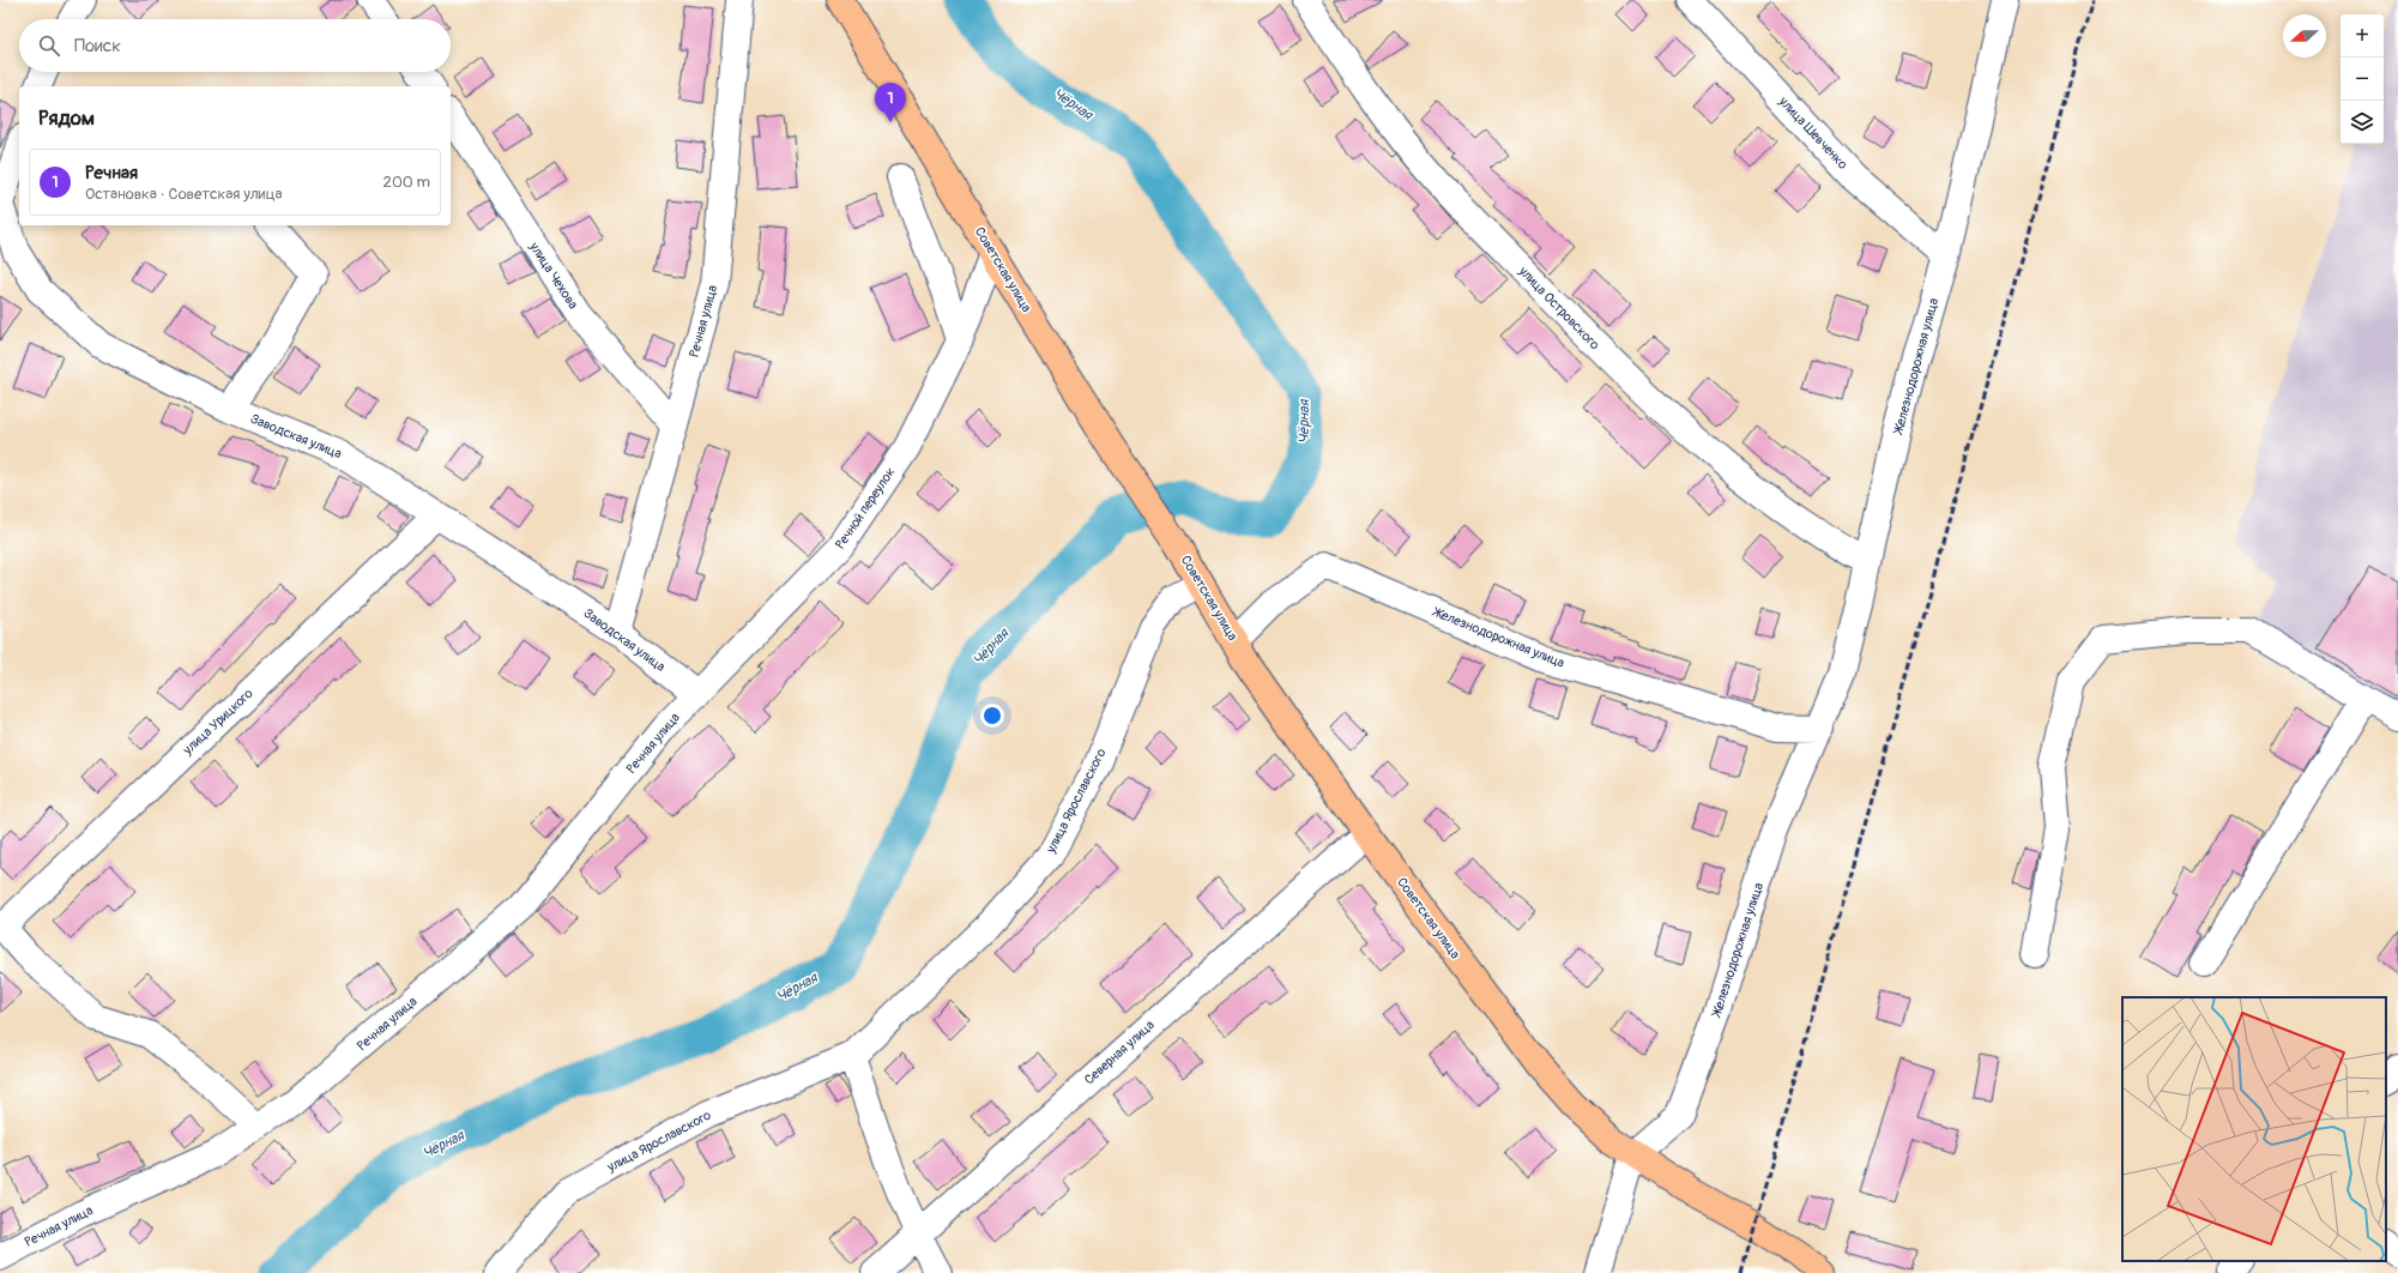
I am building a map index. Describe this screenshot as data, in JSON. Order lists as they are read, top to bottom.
{
  "streets": {
    "main road": ["Советская улица"],
    "street": [
      "улица Шевченко",
      "улица Чехова",
      "улица Островского",
      "Речная улица",
      "Железнодорожная улица",
      "Заводская улица",
      "Речной переулок",
      "улица Урицкого",
      "улица Ярославского",
      "Северная улица"
    ]
  },
  "crossings": [
    ["улица Шевченко", "Железнодорожная улица"],
    ["Советская улица", "Железнодорожная улица"],
    ["Советская улица", "Речной переулок"],
    ["Советская улица", "улица Ярославского"],
    ["Советская улица", "Северная улица"],
    ["улица Чехова", "Речная улица"],
    ["улица Островского", "Железнодорожная улица"],
    ["Речная улица", "Заводская улица"],
    ["Речная улица", "Речной переулок"],
    ["Заводская улица", "Речной переулок"],
    ["Заводская улица", "улица Урицкого"]
  ],
  "water": ["Чёрная"],
  "north": "left",
  "page": {
    "map_buttons": ["+", "−"],
    "search": "Поиск",
    "pins": "1",
    "heading": "Рядом",
    "list": [
      {
        "mark": "1",
        "name": "Речная",
        "note": "Остановка · Советская улица",
        "value": "200 m"
      }
    ]
  }
}
